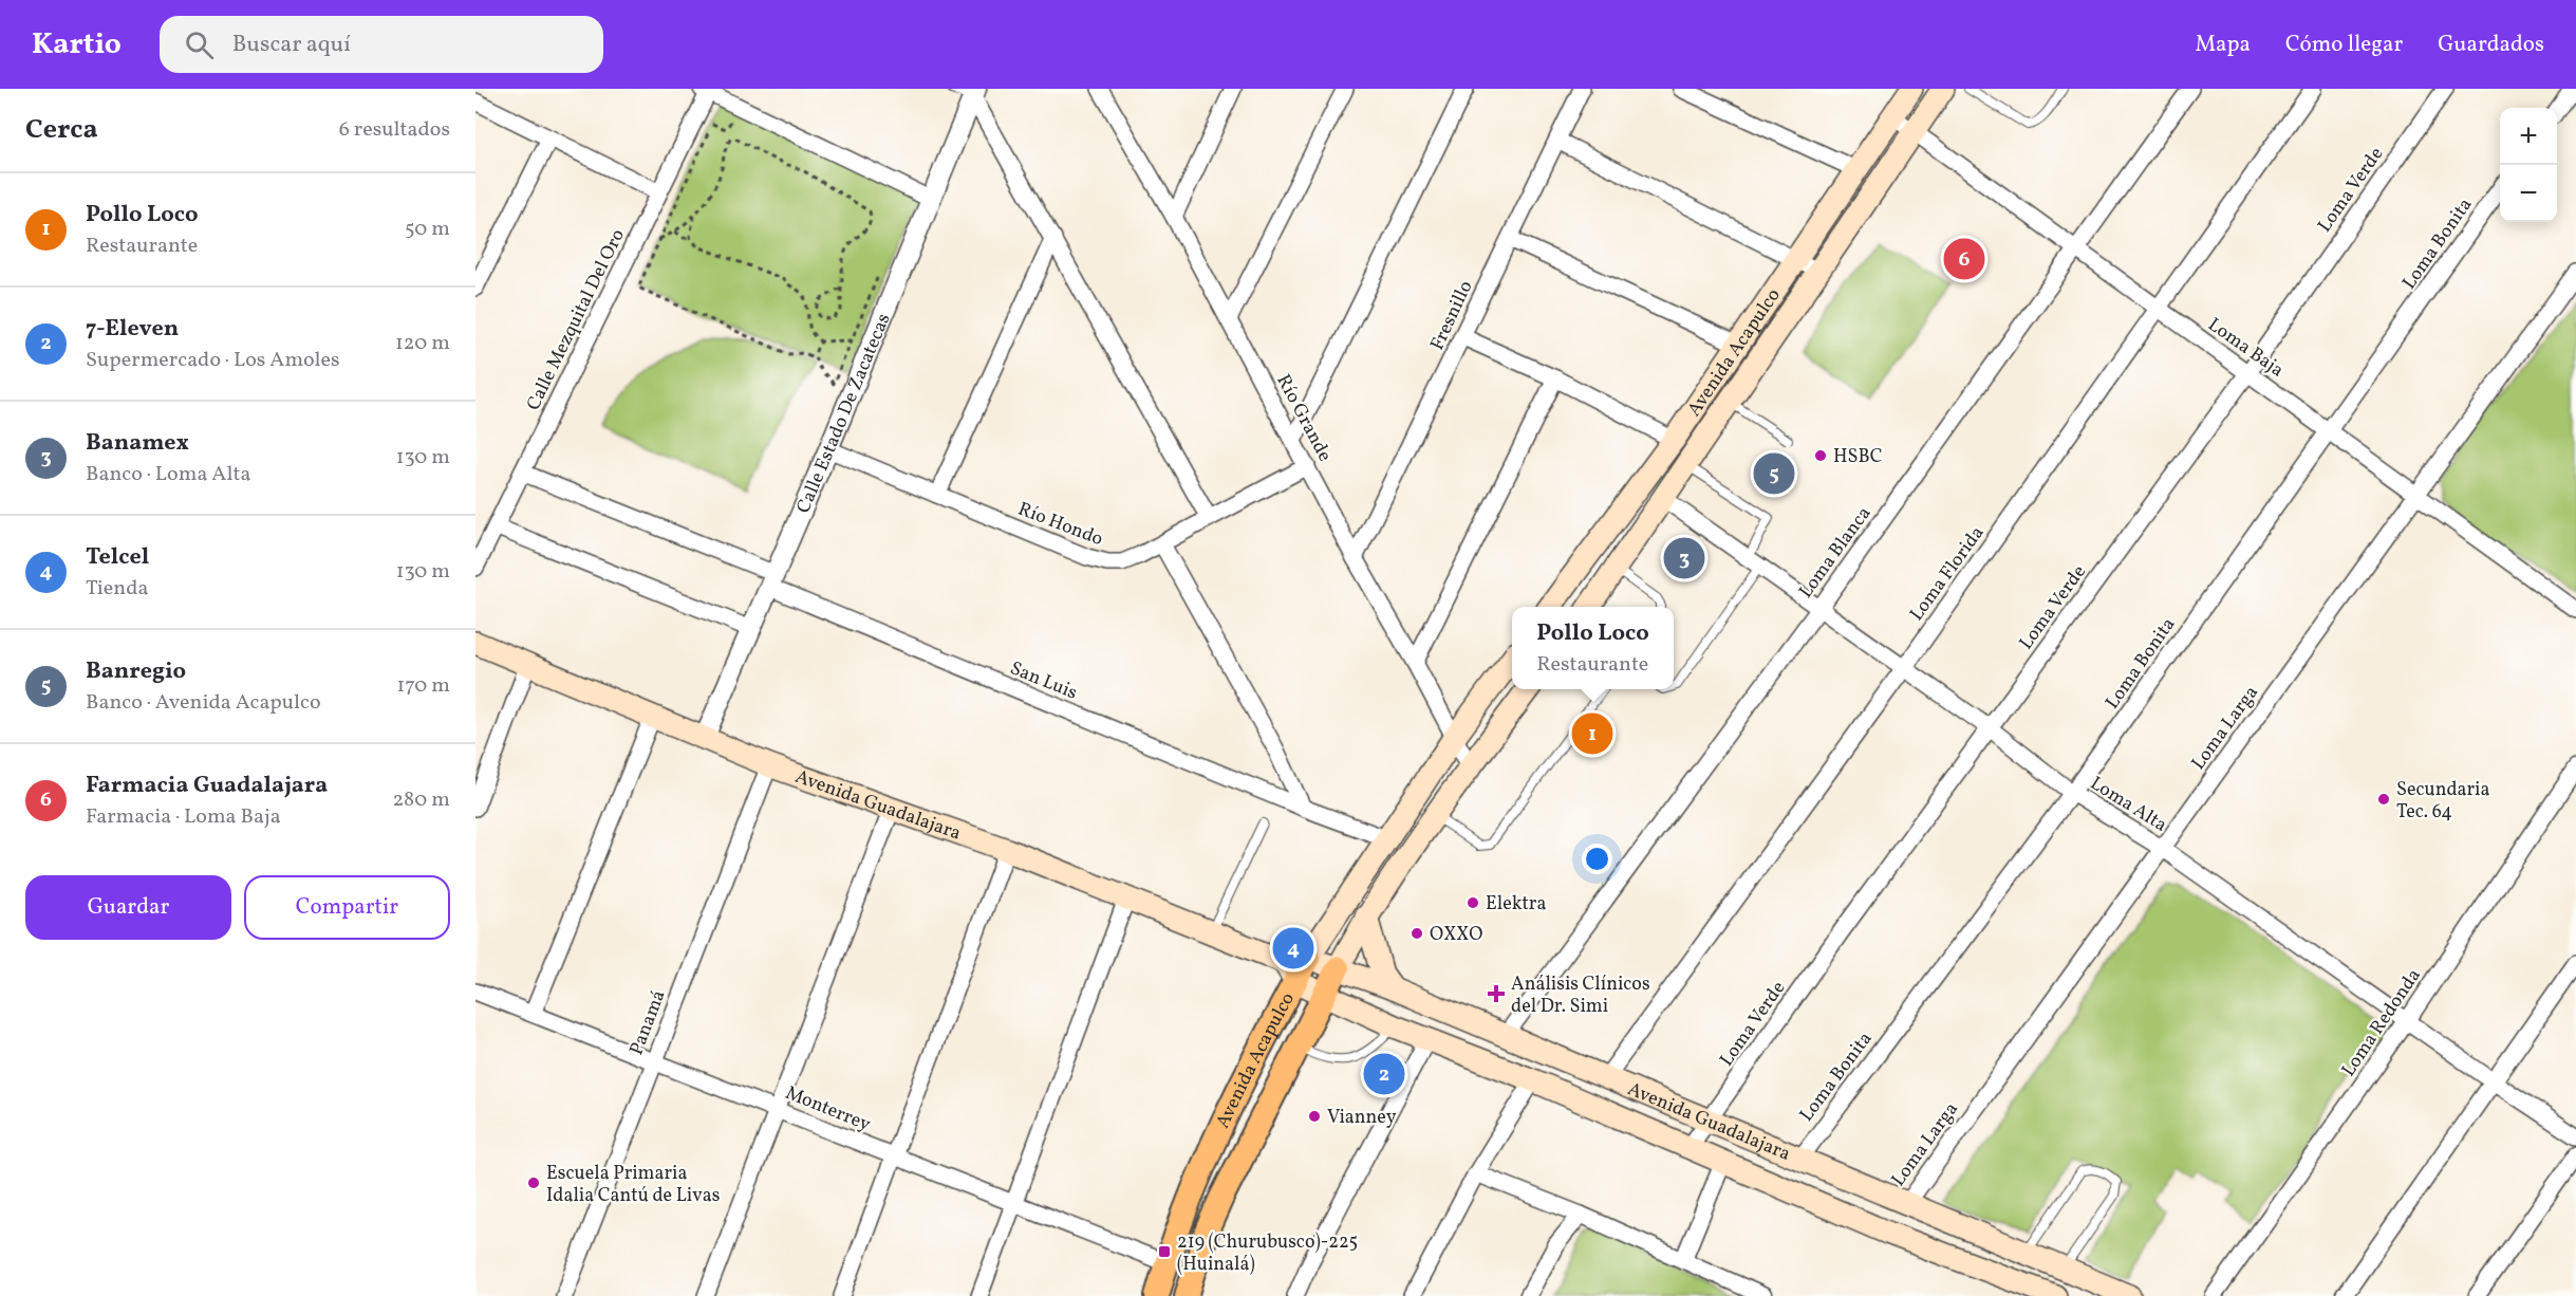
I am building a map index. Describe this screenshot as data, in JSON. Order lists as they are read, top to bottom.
{
  "streets": {
    "main road": ["Avenida Acapulco", "Avenida Guadalajara"],
    "street": [
      "Loma Verde",
      "Loma Bonita",
      "Fresnillo",
      "Calle Mezquital Del Oro",
      "Loma Baja",
      "Calle Estado De Zacatecas",
      "Río Grande",
      "Río Hondo",
      "Loma Blanca",
      "Loma Florida",
      "San Luis",
      "Loma Larga",
      "Loma Alta",
      "Panamá",
      "Loma Redonda",
      "Monterrey"
    ]
  },
  "crossings": [
    ["Loma Verde", "Loma Baja"],
    ["Loma Verde", "Loma Alta"],
    ["Loma Verde", "Avenida Guadalajara"],
    ["Loma Bonita", "Loma Baja"],
    ["Loma Bonita", "Loma Alta"],
    ["Loma Bonita", "Avenida Guadalajara"],
    ["Fresnillo", "Río Grande"],
    ["Calle Mezquital Del Oro", "San Luis"],
    ["Loma Baja", "Avenida Acapulco"],
    ["Loma Baja", "Loma Blanca"],
    ["Loma Baja", "Loma Florida"],
    ["Loma Baja", "Loma Larga"],
    ["Avenida Acapulco", "Río Grande"],
    ["Avenida Acapulco", "San Luis"],
    ["Avenida Acapulco", "Loma Alta"],
    ["Avenida Acapulco", "Avenida Guadalajara"],
    ["Avenida Acapulco", "Monterrey"],
    ["Calle Estado De Zacatecas", "Río Hondo"],
    ["Calle Estado De Zacatecas", "San Luis"],
    ["Calle Estado De Zacatecas", "Avenida Guadalajara"],
    ["Río Grande", "Río Hondo"],
    ["Loma Blanca", "Loma Alta"],
    ["Loma Blanca", "Avenida Guadalajara"],
    ["Loma Florida", "Loma Alta"],
    ["Loma Florida", "Avenida Guadalajara"],
    ["Loma Larga", "Loma Alta"],
    ["Loma Larga", "Avenida Guadalajara"],
    ["Loma Alta", "Loma Redonda"],
    ["Avenida Guadalajara", "Panamá"],
    ["Panamá", "Monterrey"]
  ],
  "places": {
    "other": [
      "HSBC",
      "Secundaria Tec. 64",
      "Elektra",
      "OXXO",
      "Vianney",
      "Escuela Primaria Idalia Cantú de Livas"
    ],
    "health": ["Análisis Clínicos del Dr. Simi"],
    "transit": ["219 (Churubusco)-225 (Huinalá)"]
  },
  "page": {
    "header": "Kartio",
    "search": "Buscar aquí",
    "nav": ["Mapa", "Cómo llegar", "Guardados"],
    "heading": ["Cerca", "6 resultados"],
    "map_buttons": ["+", "−"],
    "list": [
      {
        "mark": "1",
        "name": "Pollo Loco",
        "note": "Restaurante",
        "value": "50 m"
      },
      {
        "mark": "2",
        "name": "7-Eleven",
        "note": "Supermercado · Los Amoles",
        "value": "120 m"
      },
      {
        "mark": "3",
        "name": "Banamex",
        "note": "Banco · Loma Alta",
        "value": "130 m"
      },
      {
        "mark": "4",
        "name": "Telcel",
        "note": "Tienda",
        "value": "130 m"
      },
      {
        "mark": "5",
        "name": "Banregio",
        "note": "Banco · Avenida Acapulco",
        "value": "170 m"
      },
      {
        "mark": "6",
        "name": "Farmacia Guadalajara",
        "note": "Farmacia · Loma Baja",
        "value": "280 m"
      }
    ],
    "pins": [
      "6",
      "5",
      "3",
      "1",
      "4",
      "2"
    ],
    "popup": ["Pollo Loco", "Restaurante"],
    "buttons": ["Guardar", "Compartir"]
  }
}
